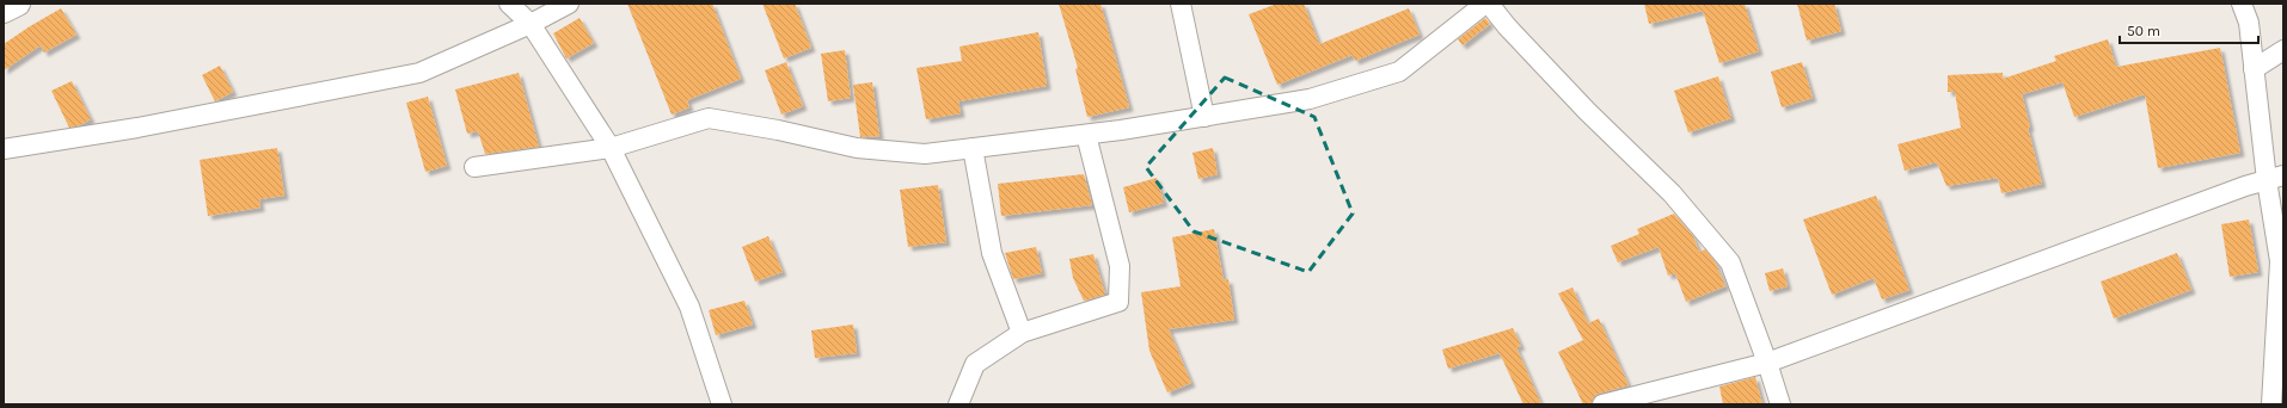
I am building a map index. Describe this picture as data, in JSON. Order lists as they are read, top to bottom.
{
  "scale_bar": "50 m"
}
